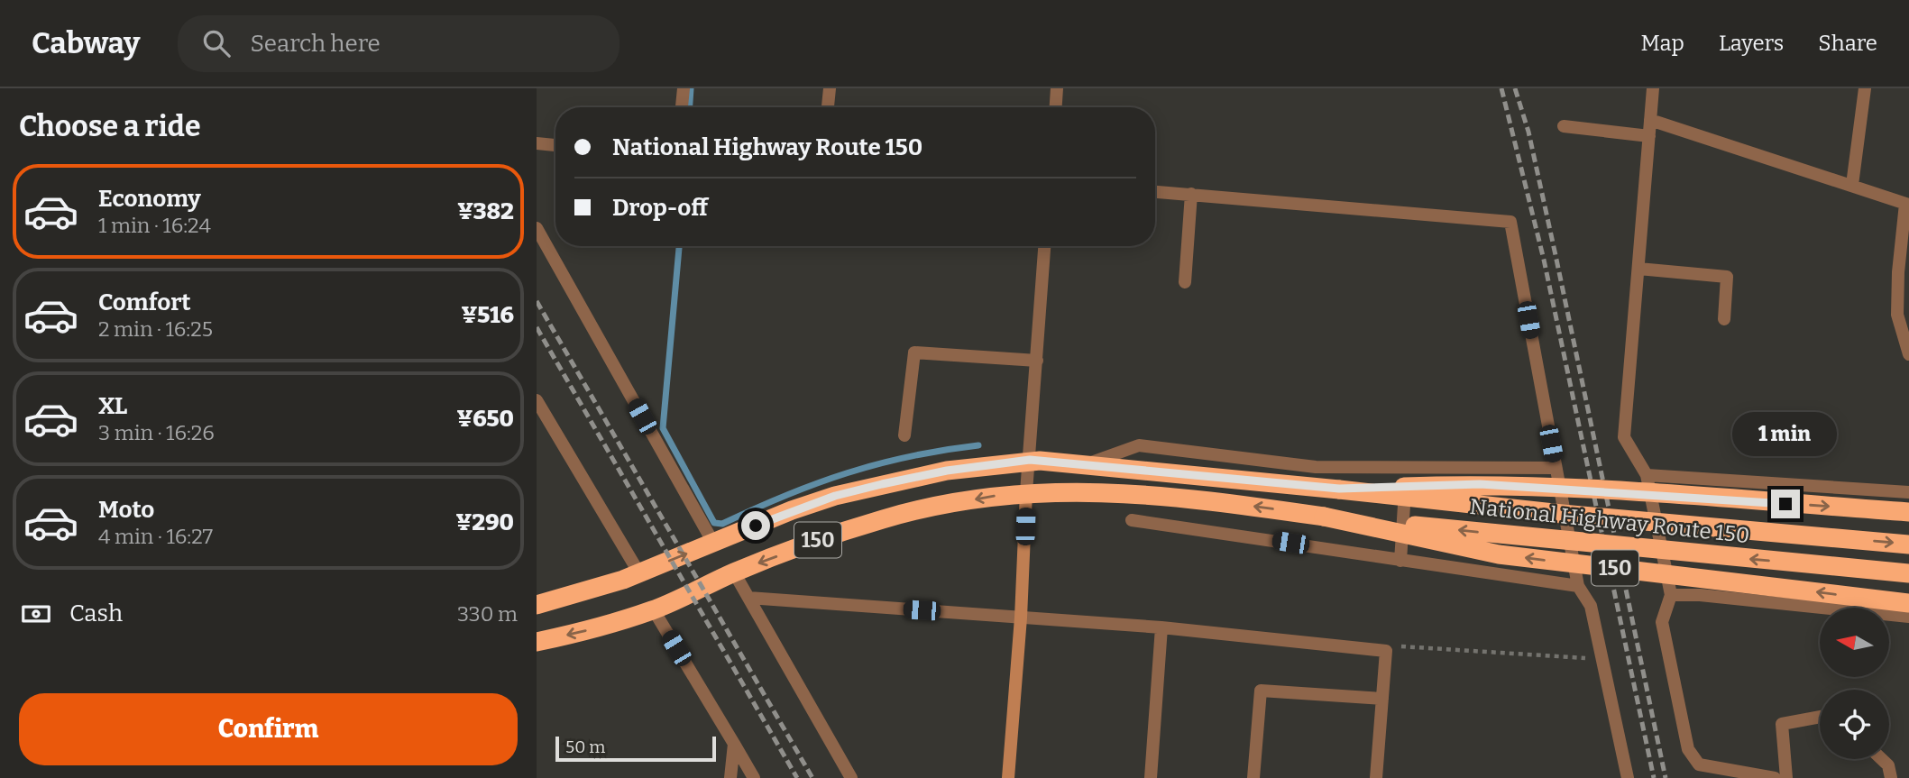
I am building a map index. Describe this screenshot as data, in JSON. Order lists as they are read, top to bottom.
{
  "streets": {
    "highway": ["National Highway Route 150", "150"]
  },
  "crossings": [
    ["National Highway Route 150", "150"]
  ],
  "scale_bar": "50 m",
  "north": "left",
  "page": {
    "header": "Cabway",
    "search": "Search here",
    "nav": ["Map", "Layers", "Share"],
    "heading": "Choose a ride",
    "banner": ["National Highway Route 150", "Drop-off"],
    "list": [
      {
        "name": "Economy",
        "note": "1 min · 16:24",
        "value": "¥382"
      },
      {
        "name": "Comfort",
        "note": "2 min · 16:25",
        "value": "¥516"
      },
      {
        "name": "XL",
        "note": "3 min · 16:26",
        "value": "¥650"
      },
      {
        "name": "Moto",
        "note": "4 min · 16:27",
        "value": "¥290"
      }
    ],
    "bubble": "1 min",
    "pay": ["Cash", "330 m"],
    "buttons": "Confirm",
    "scale": "50 m"
  }
}
